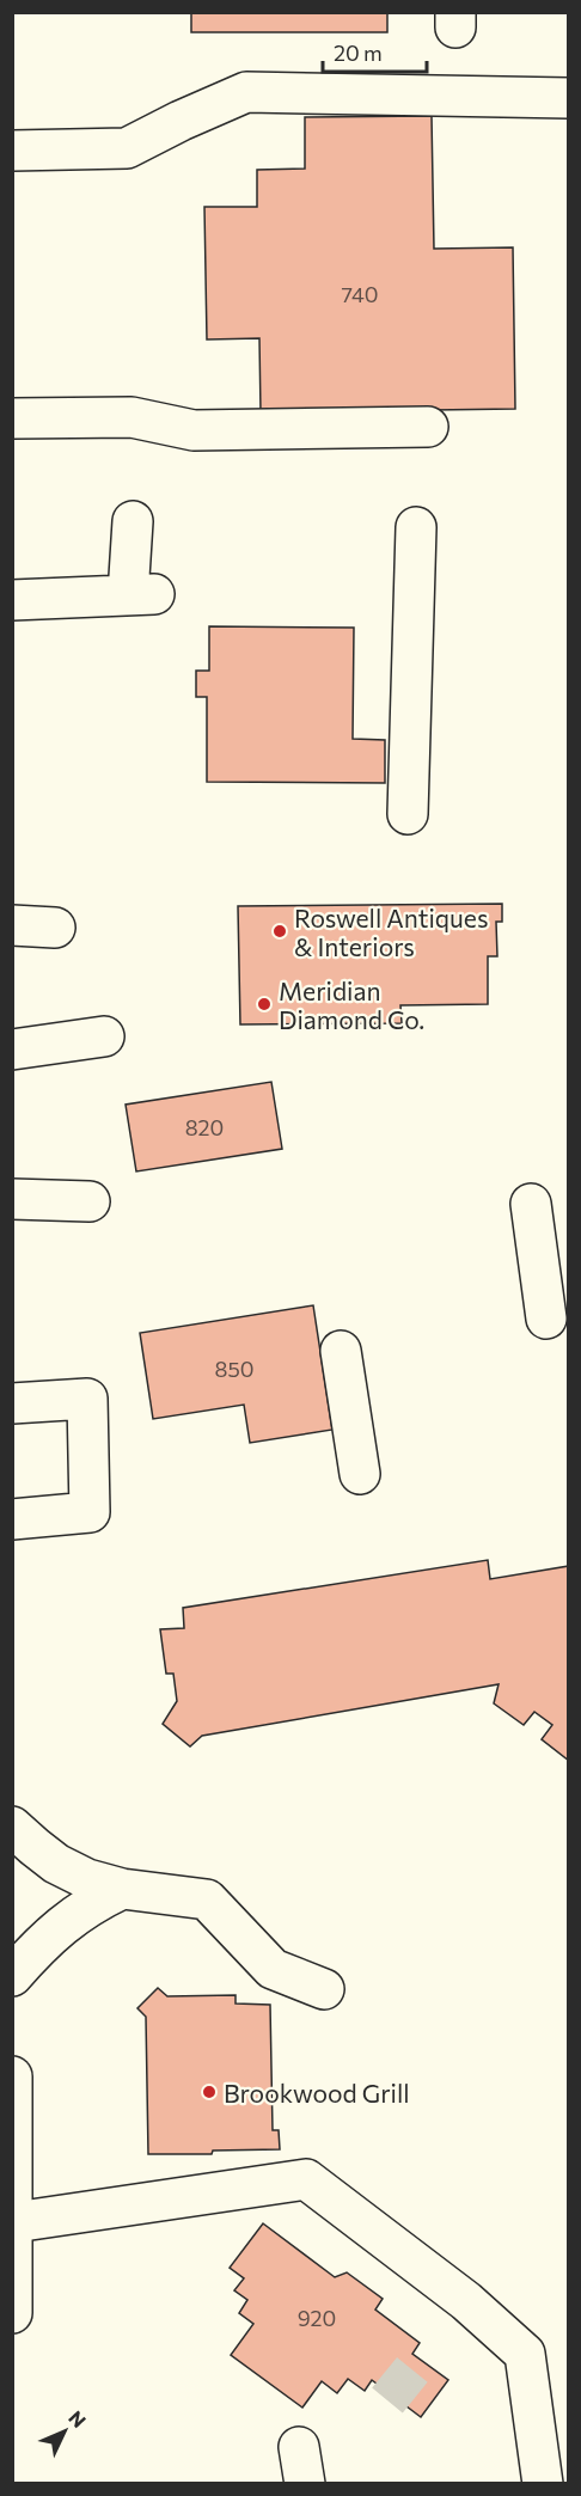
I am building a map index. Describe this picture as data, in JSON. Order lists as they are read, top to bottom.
{
  "places": ["Roswell Antiques & Interiors", "Meridian Diamond Co.", "Brookwood Grill"],
  "house_numbers": [
    "740",
    "820",
    "850",
    "920"
  ],
  "scale_bar": "20 m",
  "north": "top right"
}
